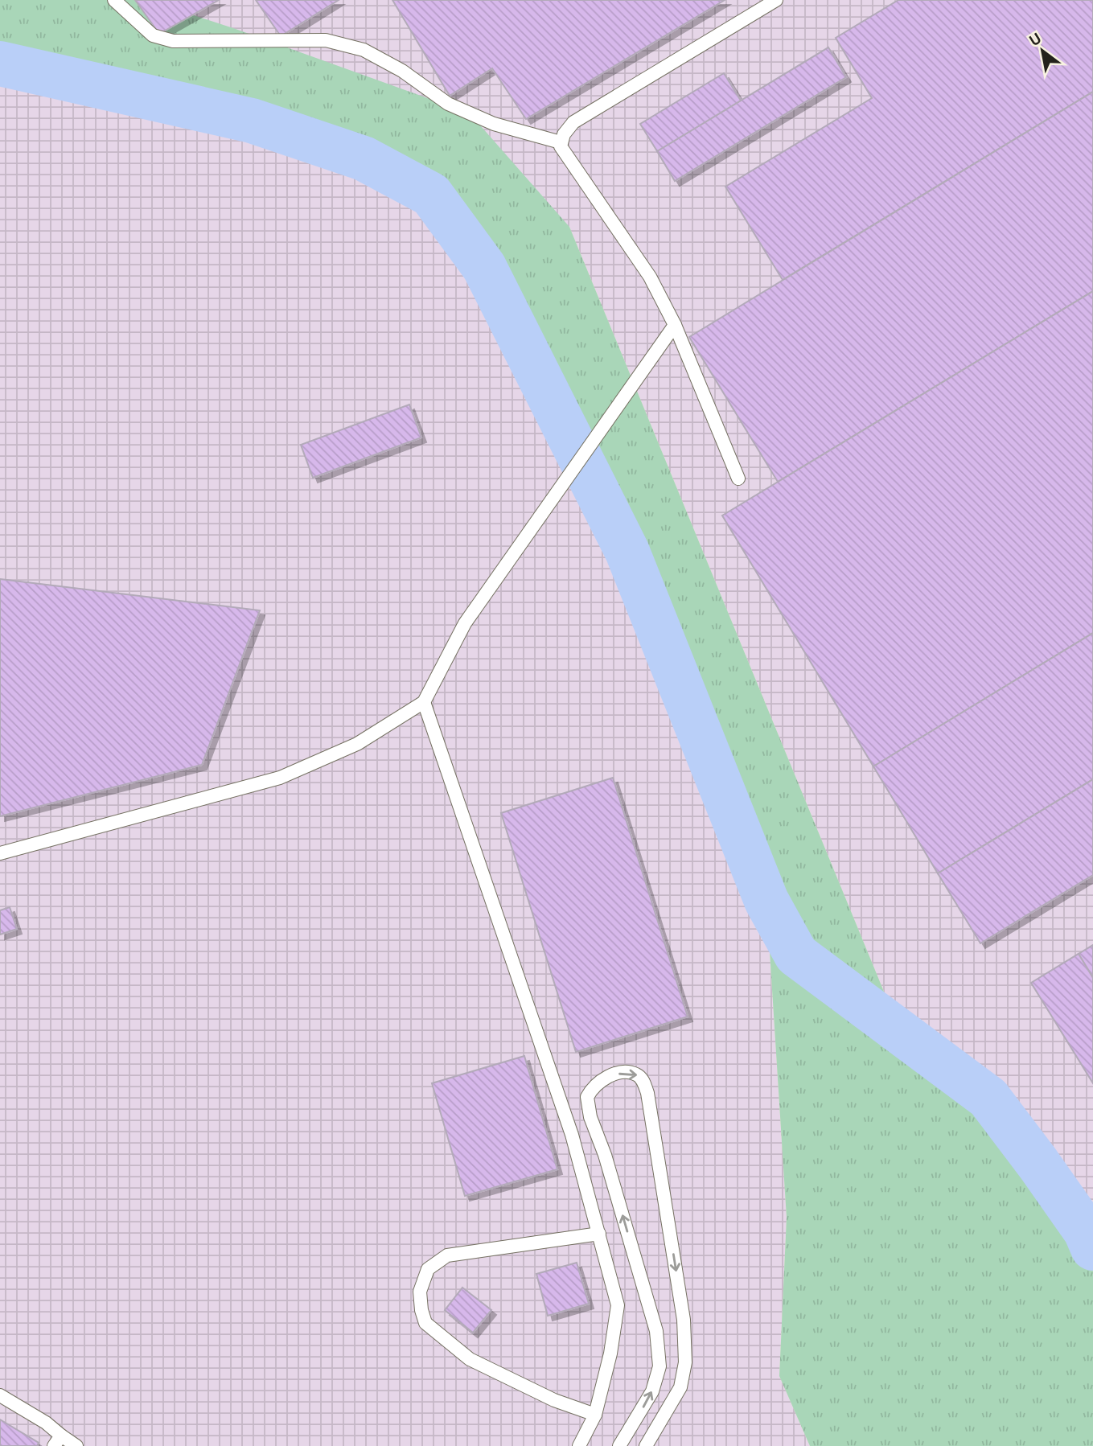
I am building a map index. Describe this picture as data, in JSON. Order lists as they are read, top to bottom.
{
  "north": "top left"
}
